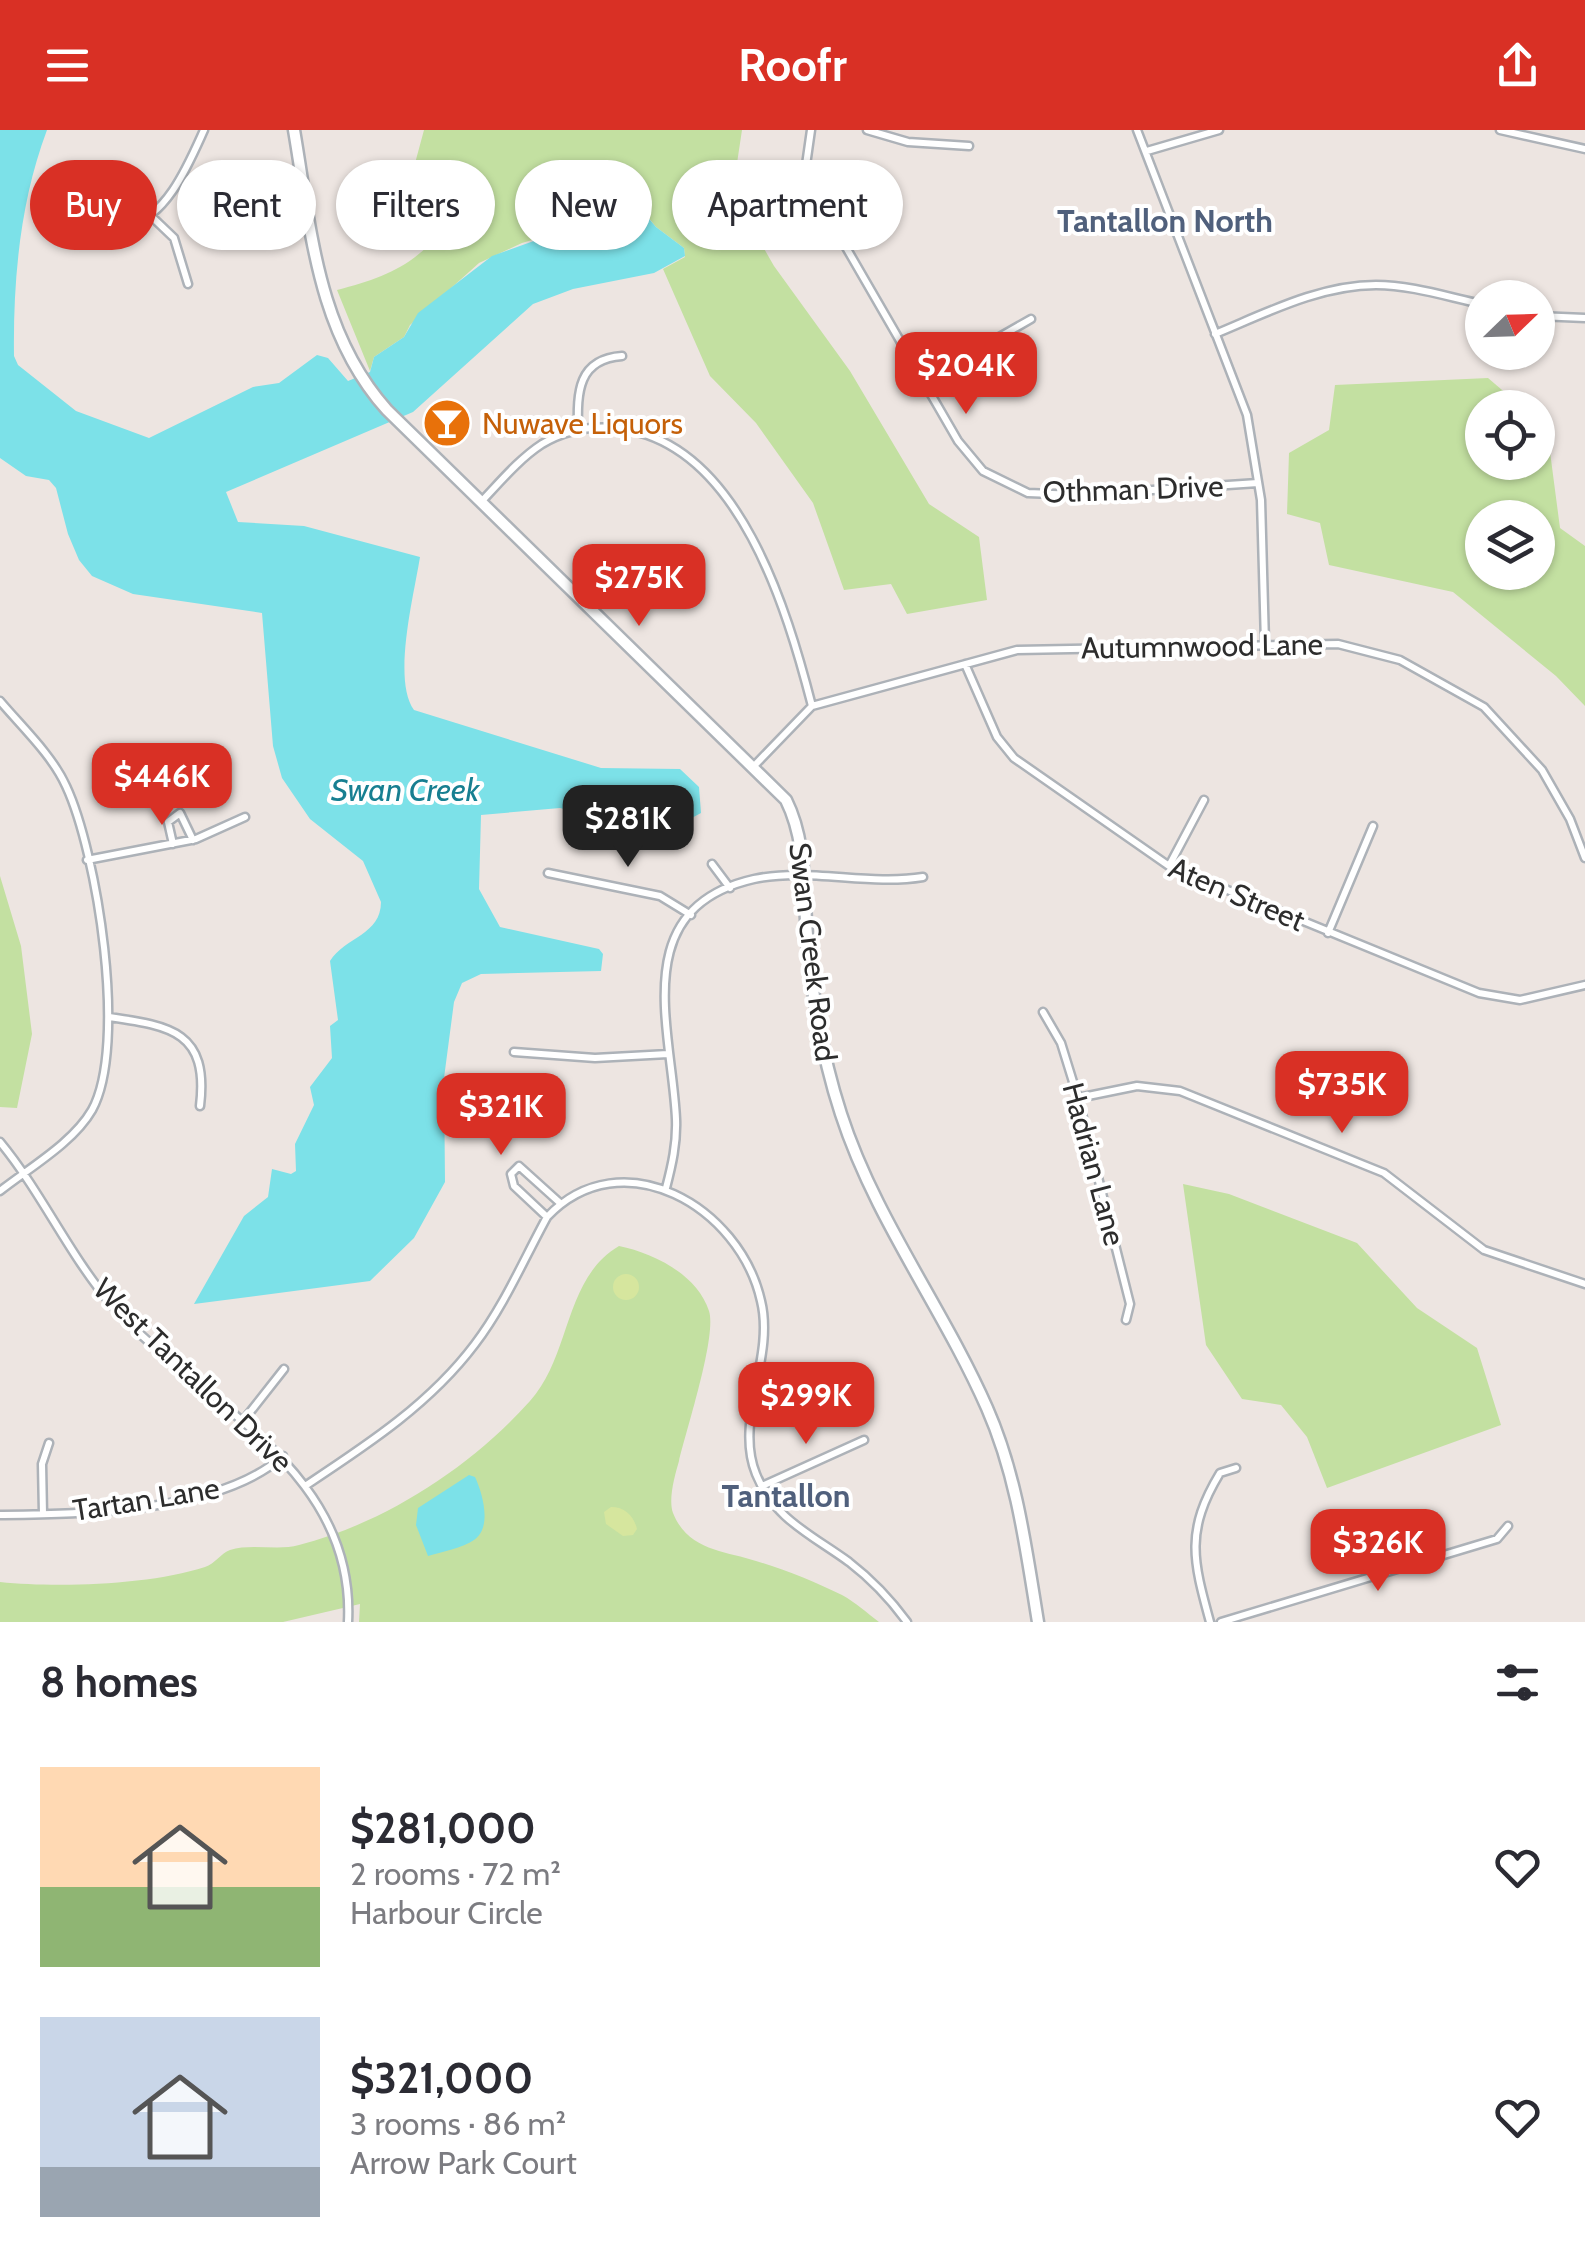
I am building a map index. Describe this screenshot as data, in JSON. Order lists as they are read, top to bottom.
{
  "streets": {
    "street": [
      "Othman Drive",
      "Autumnwood Lane",
      "Aten Street",
      "Swan Creek Road",
      "Hadrian Lane",
      "West Tantallon Drive",
      "Tartan Lane"
    ]
  },
  "crossings": [
    ["Autumnwood Lane", "Aten Street"],
    ["West Tantallon Drive", "Tartan Lane"]
  ],
  "districts": ["Tantallon North", "Tantallon"],
  "water": ["Swan Creek"],
  "places": {
    "bar": ["Nuwave Liquors"]
  },
  "north": "top right",
  "page": {
    "header": "Roofr",
    "chip": [
      "Buy",
      "Rent",
      "Filters",
      "New",
      "Apartment"
    ],
    "price": [
      "$204K",
      "$275K",
      "$446K",
      "$281K",
      "$735K",
      "$321K",
      "$299K",
      "$326K"
    ],
    "heading": "8 homes",
    "list": [
      {
        "name": "$281,000",
        "note": "2 rooms · 72 m² · Harbour Circle"
      },
      {
        "name": "$321,000",
        "note": "3 rooms · 86 m² · Arrow Park Court"
      }
    ]
  }
}
